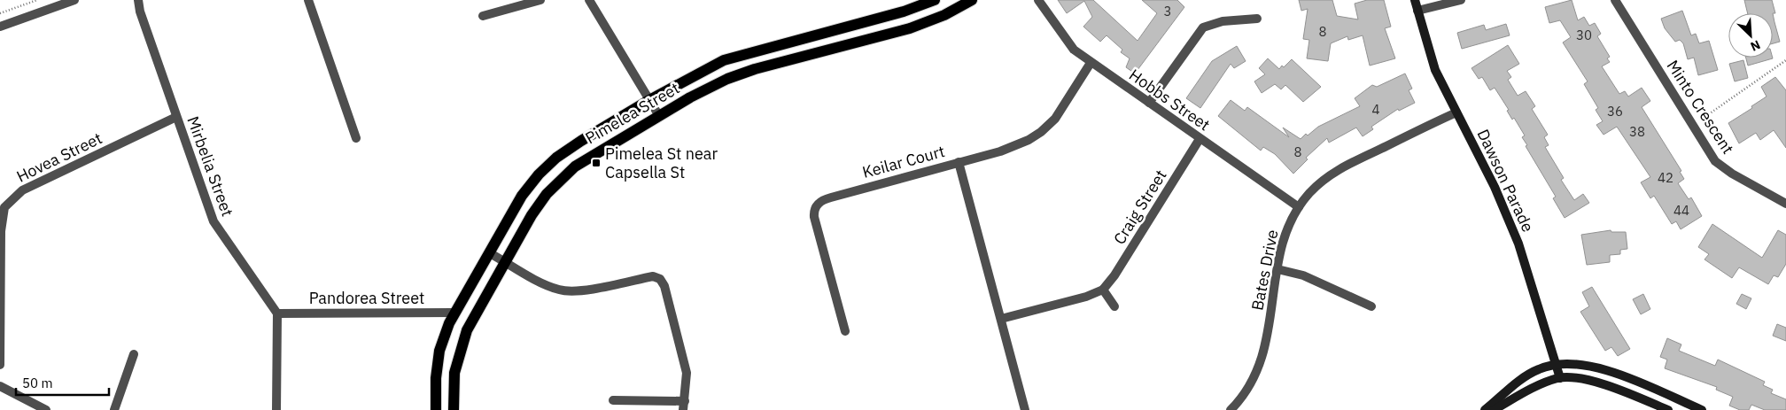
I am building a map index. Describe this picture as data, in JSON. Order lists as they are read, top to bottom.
{
  "streets": {
    "main road": ["Pimelea Street"],
    "street": [
      "Hobbs Street",
      "Minto Crescent",
      "Hovea Street",
      "Keilar Court",
      "Mirbelia Street",
      "Dawson Parade",
      "Craig Street",
      "Bates Drive",
      "Pandorea Street"
    ]
  },
  "crossings": [
    ["Hobbs Street", "Keilar Court"],
    ["Hobbs Street", "Craig Street"],
    ["Hobbs Street", "Bates Drive"],
    ["Pimelea Street", "Pandorea Street"],
    ["Hovea Street", "Mirbelia Street"],
    ["Mirbelia Street", "Pandorea Street"],
    ["Dawson Parade", "Bates Drive"]
  ],
  "places": {
    "transit": ["Pimelea St near Capsella St"]
  },
  "house_numbers": [
    "3",
    "8",
    "30",
    "4",
    "36",
    "38",
    "8",
    "42",
    "44"
  ],
  "scale_bar": "50 m",
  "north": "bottom right"
}
